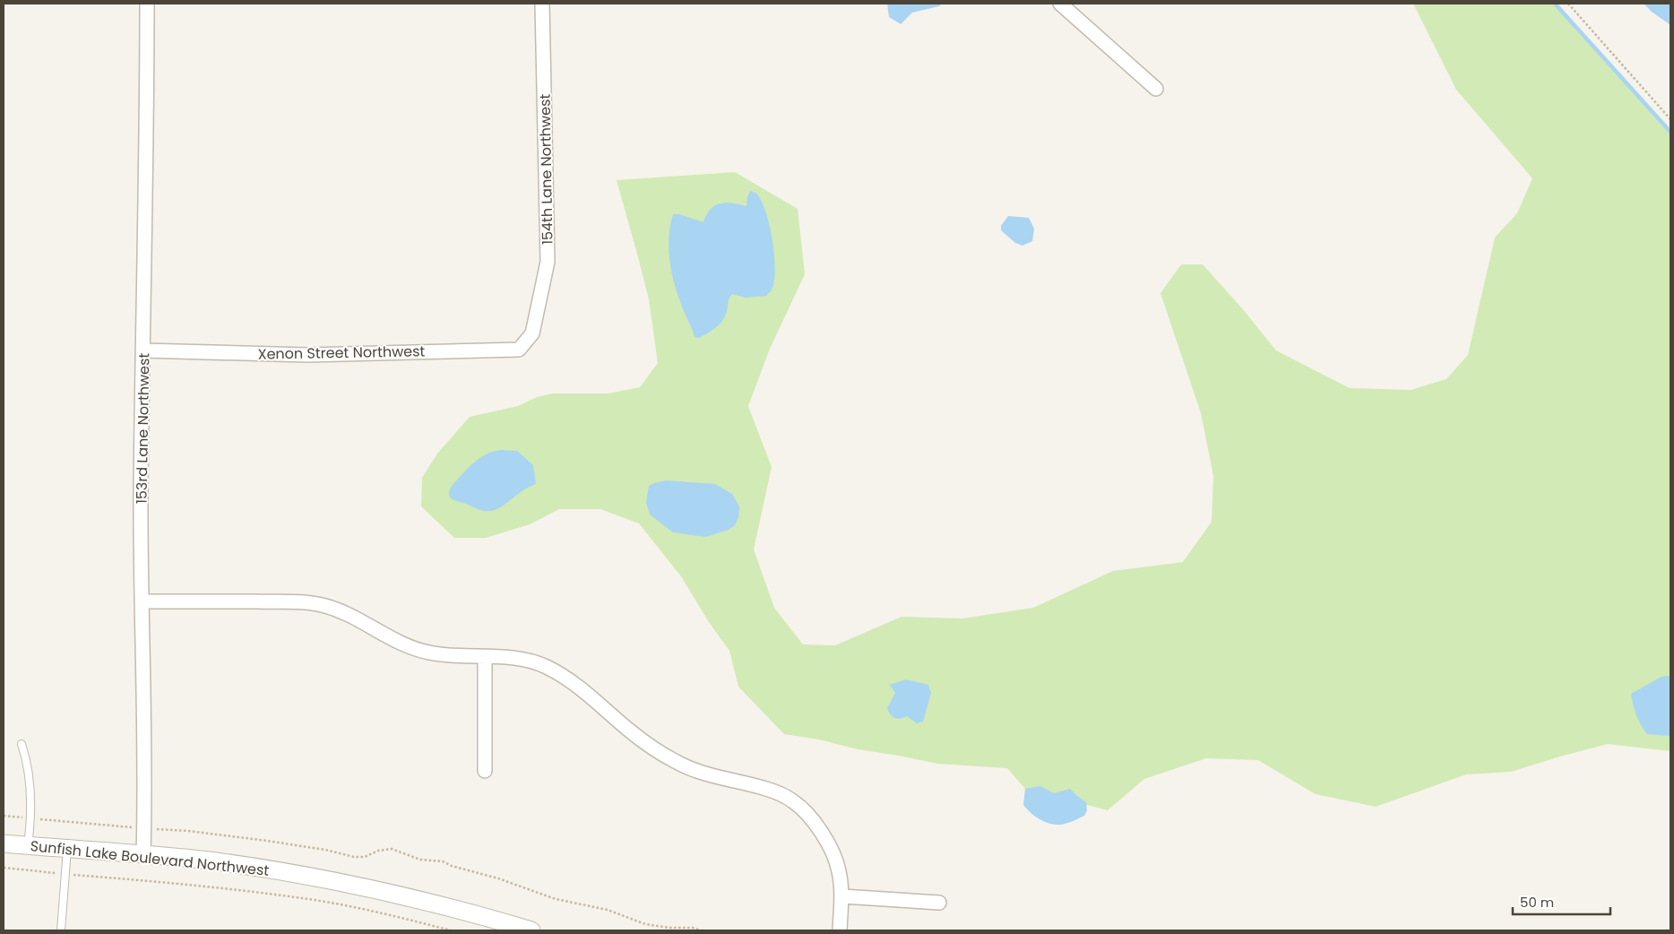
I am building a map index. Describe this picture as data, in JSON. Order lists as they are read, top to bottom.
{
  "streets": {
    "street": [
      "154th Lane Northwest",
      "Xenon Street Northwest",
      "153rd Lane Northwest",
      "Sunfish Lake Boulevard Northwest"
    ]
  },
  "crossings": [
    ["154th Lane Northwest", "Xenon Street Northwest"],
    ["Xenon Street Northwest", "153rd Lane Northwest"],
    ["153rd Lane Northwest", "Sunfish Lake Boulevard Northwest"]
  ],
  "scale_bar": "50 m"
}
